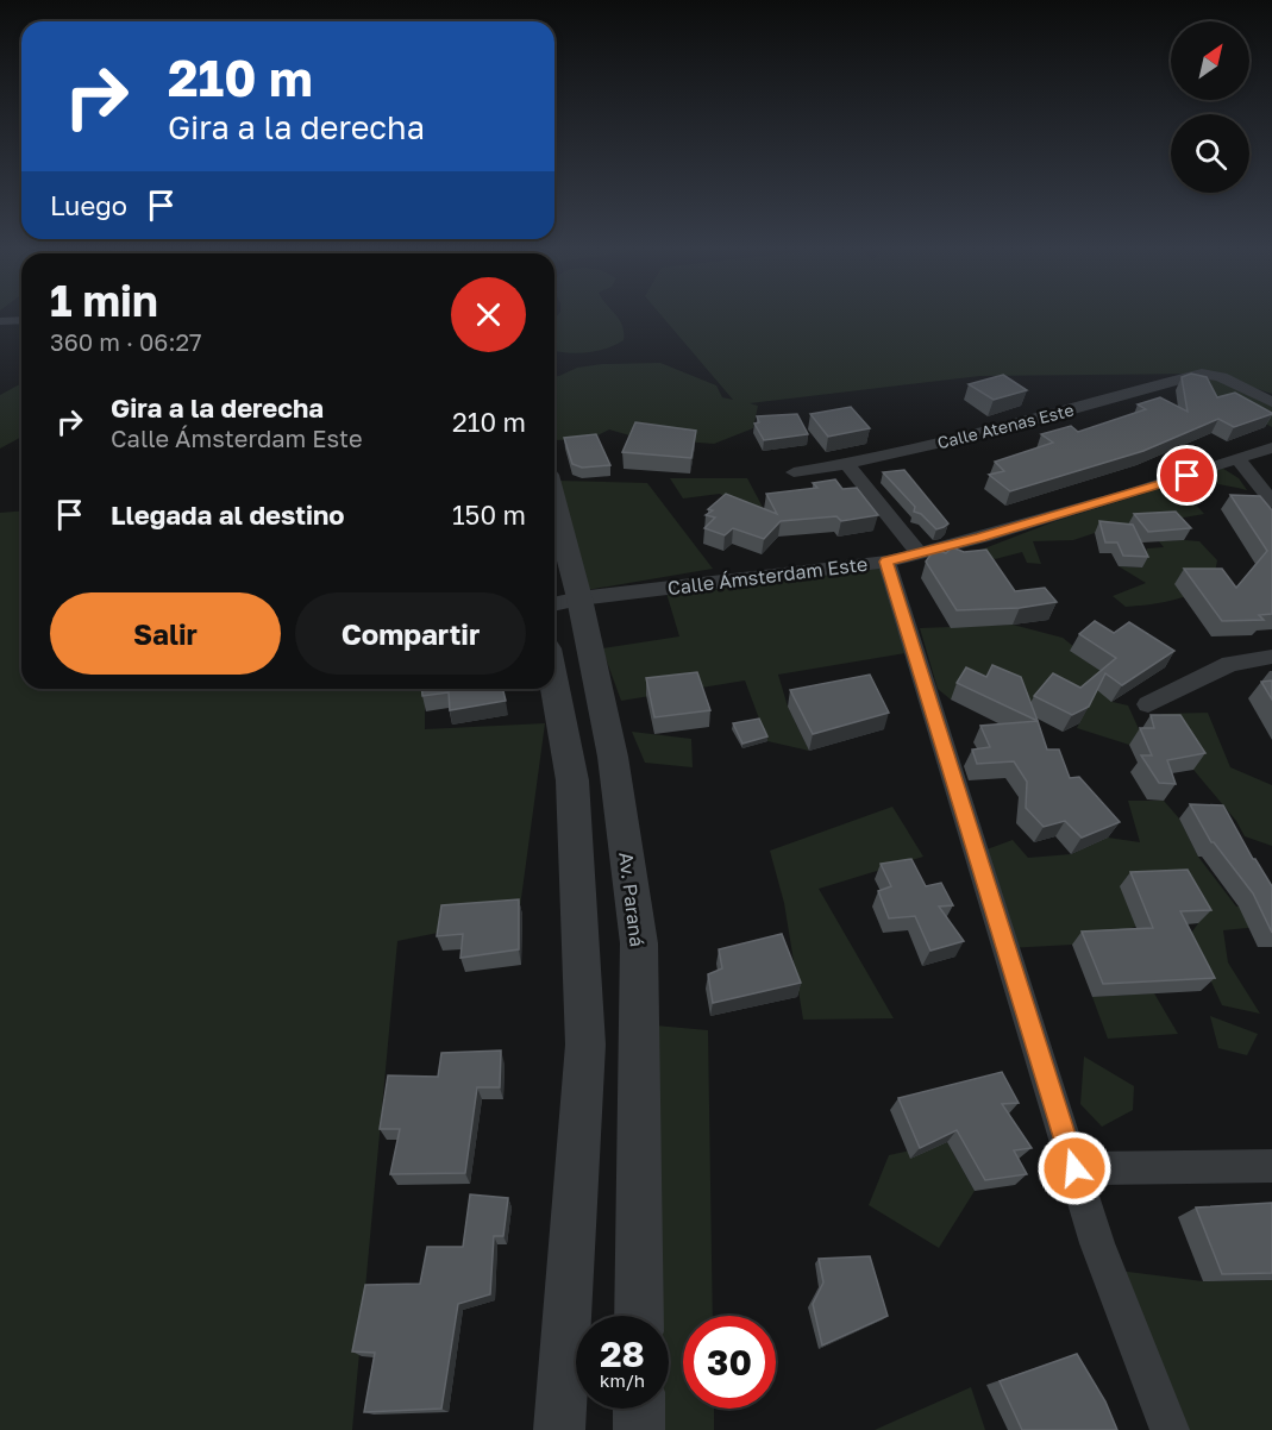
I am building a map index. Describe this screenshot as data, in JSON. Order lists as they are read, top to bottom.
{
  "streets": {
    "street": ["Calle Atenas Este", "Calle Ámsterdam Este", "Av. Paraná"]
  },
  "crossings": [
    ["Calle Ámsterdam Este", "Av. Paraná"]
  ],
  "north": "top right",
  "page": {
    "turn": ["210 m", "Gira a la derecha"],
    "then": "Luego",
    "heading": ["1 min", "360 m · 06:27"],
    "list": [
      {
        "name": "Gira a la derecha",
        "note": "Calle Ámsterdam Este",
        "value": "210 m"
      },
      {
        "name": "Llegada al destino",
        "value": "150 m"
      }
    ],
    "buttons": ["Salir", "Compartir"],
    "speed": "28 km/h",
    "limit": "30"
  }
}
